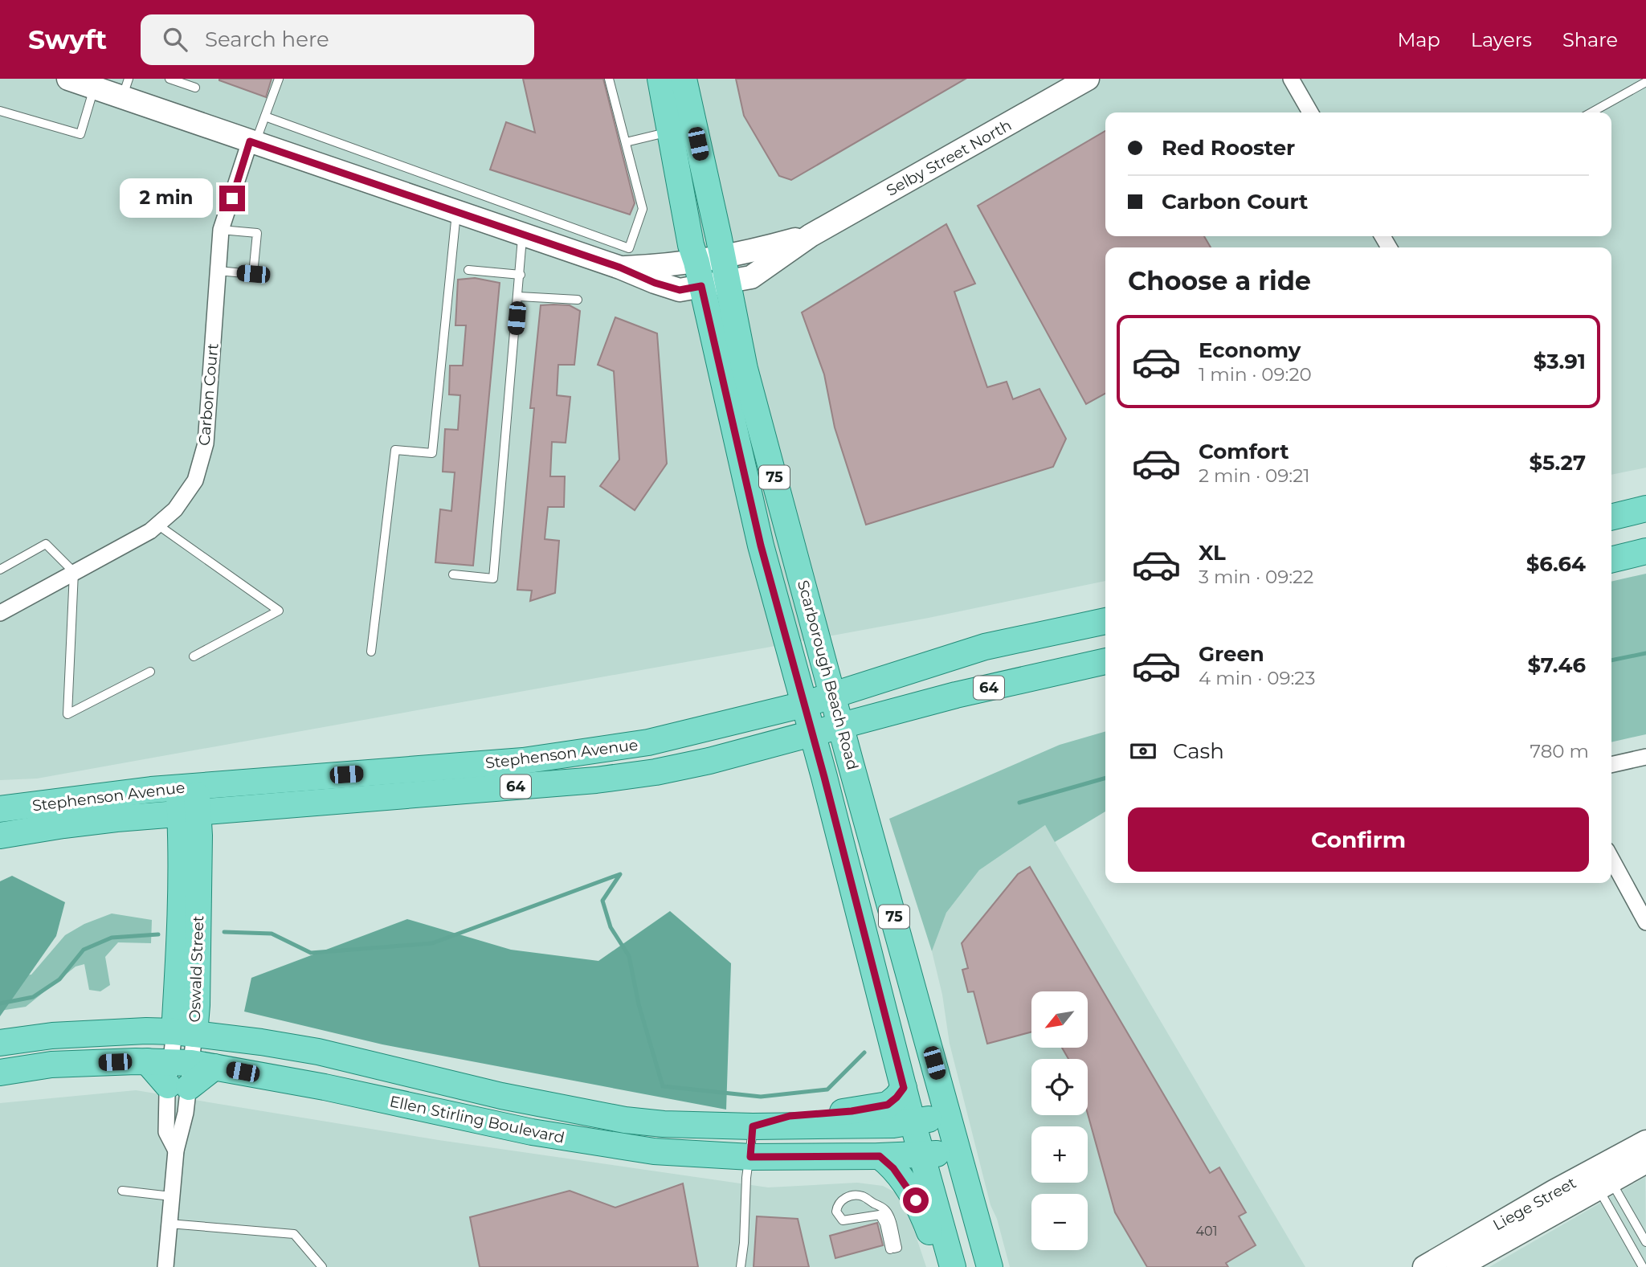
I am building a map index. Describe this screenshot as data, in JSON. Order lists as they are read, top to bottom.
{
  "streets": {
    "main road": [
      "Selby Street North",
      "75",
      "Scarborough Beach Road",
      "64",
      "Stephenson Avenue",
      "Oswald Street",
      "Ellen Stirling Boulevard",
      "Liege Street"
    ],
    "street": ["Carbon Court"]
  },
  "crossings": [
    ["Selby Street North", "Carbon Court"],
    ["Selby Street North", "Scarborough Beach Road"],
    ["Scarborough Beach Road", "Stephenson Avenue"],
    ["Scarborough Beach Road", "Ellen Stirling Boulevard"],
    ["Stephenson Avenue", "Oswald Street"],
    ["Oswald Street", "Ellen Stirling Boulevard"]
  ],
  "house_numbers": ["401"],
  "north": "bottom left",
  "page": {
    "header": "Swyft",
    "search": "Search here",
    "nav": ["Map", "Layers", "Share"],
    "banner": ["Red Rooster", "Carbon Court"],
    "bubble": "2 min",
    "heading": "Choose a ride",
    "list": [
      {
        "name": "Economy",
        "note": "1 min · 09:20",
        "value": "$3.91"
      },
      {
        "name": "Comfort",
        "note": "2 min · 09:21",
        "value": "$5.27"
      },
      {
        "name": "XL",
        "note": "3 min · 09:22",
        "value": "$6.64"
      },
      {
        "name": "Green",
        "note": "4 min · 09:23",
        "value": "$7.46"
      }
    ],
    "pay": ["Cash", "780 m"],
    "buttons": "Confirm",
    "map_buttons": ["+", "−"]
  }
}
